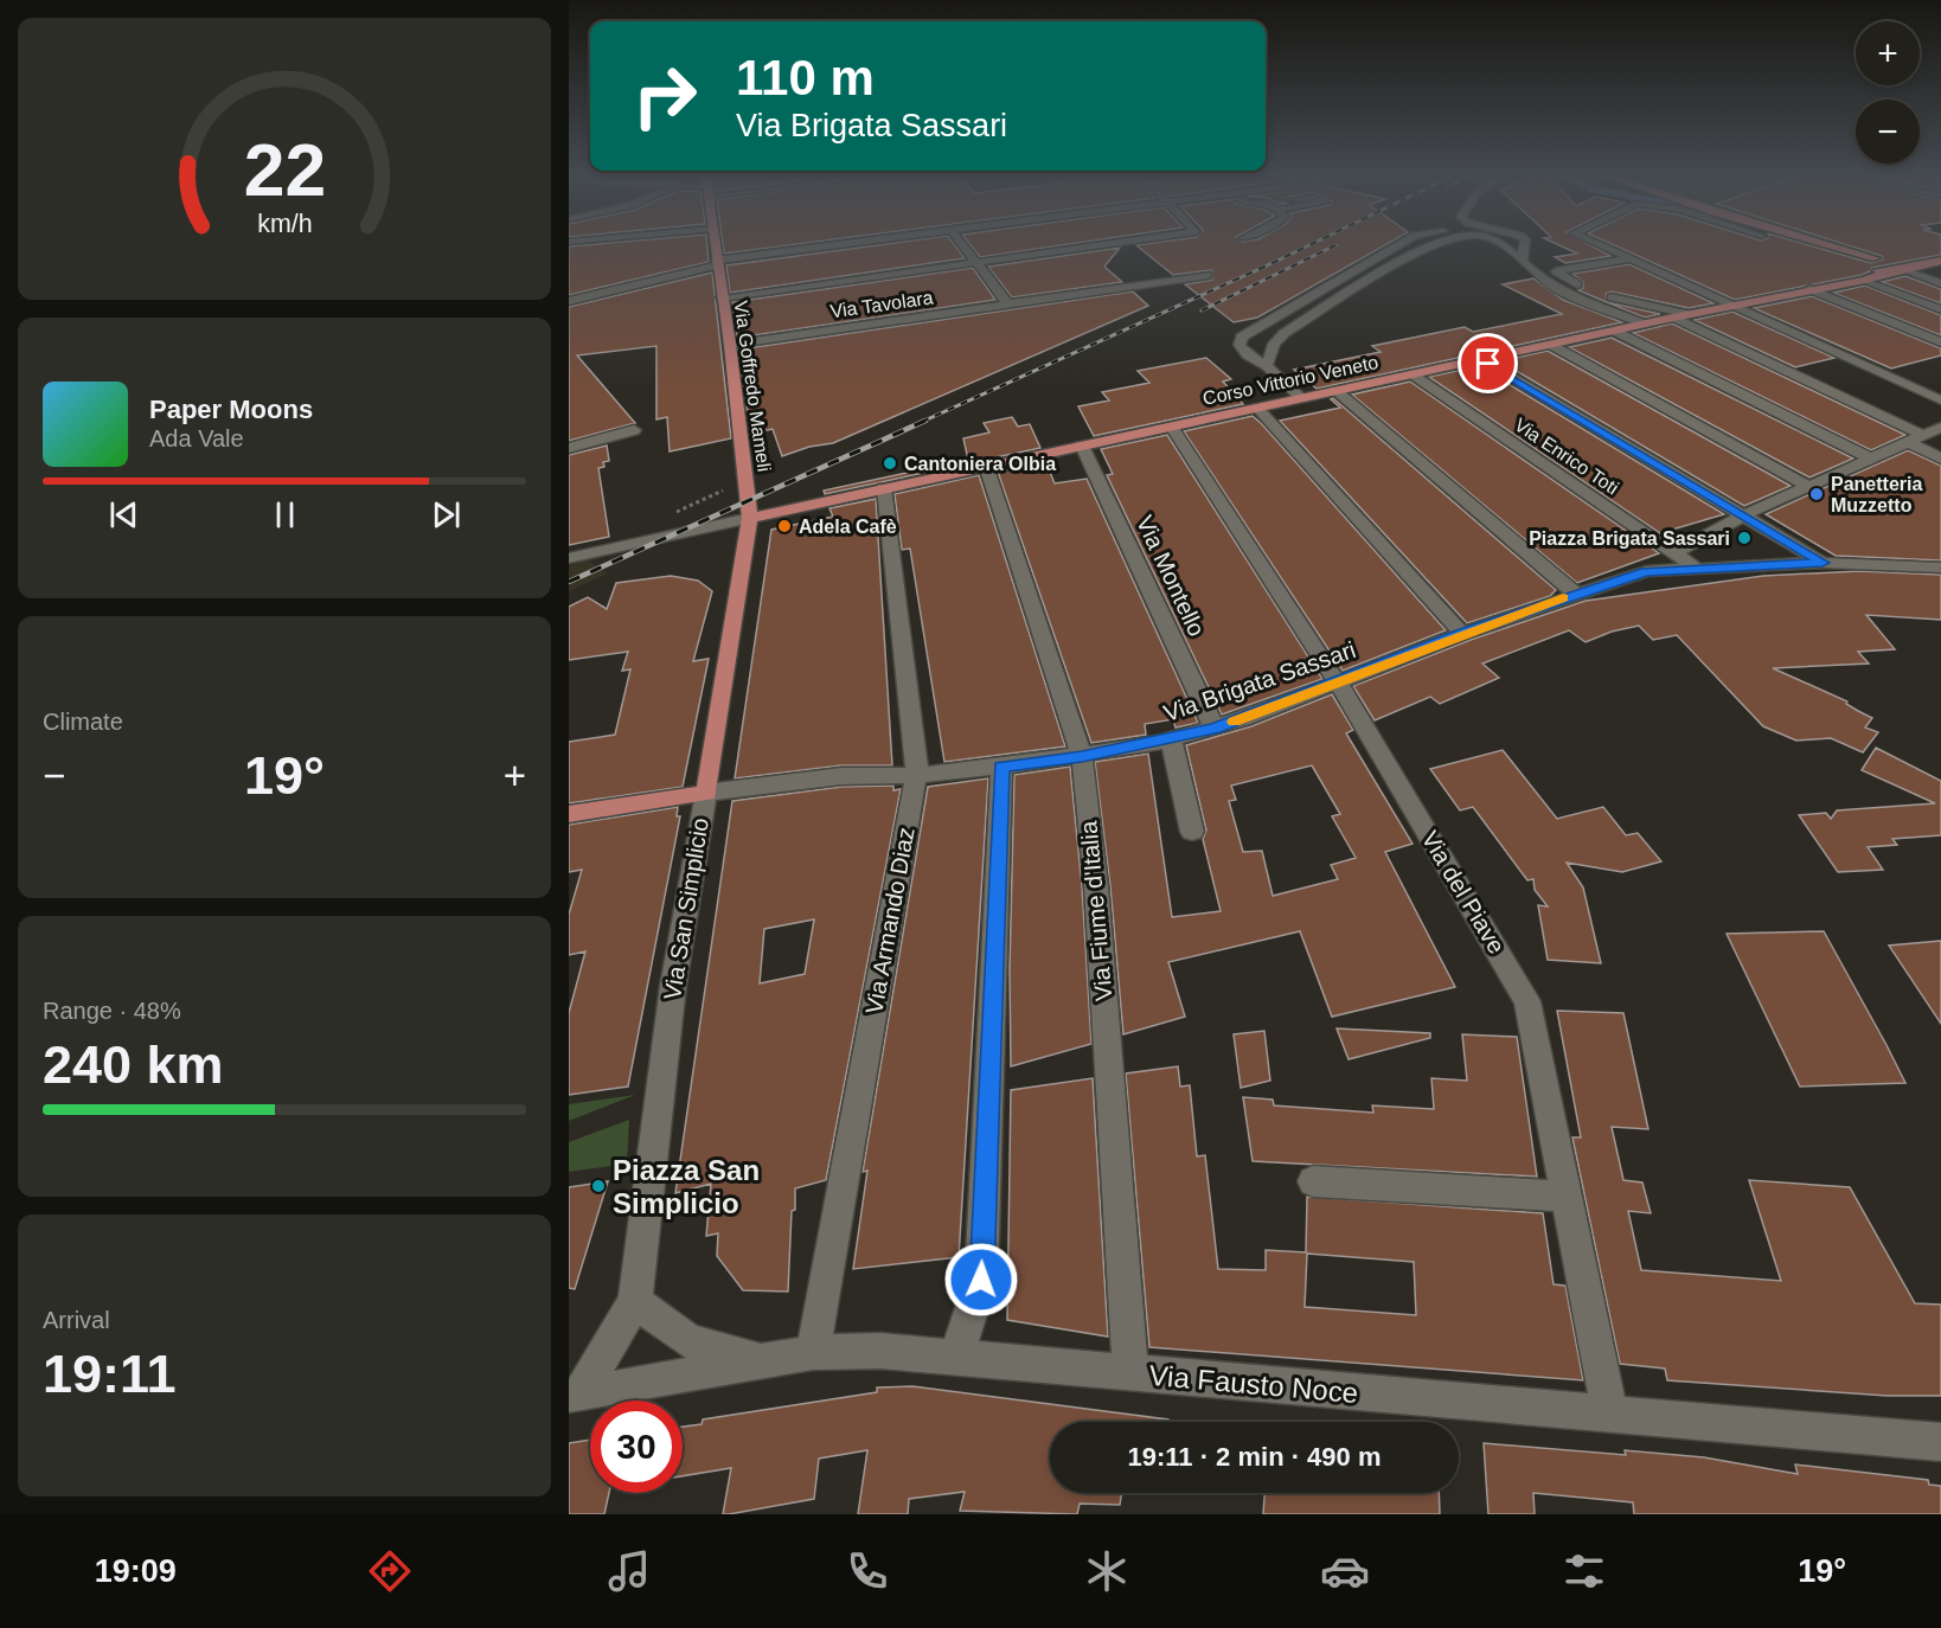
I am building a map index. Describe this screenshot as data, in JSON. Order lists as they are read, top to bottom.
{
  "streets": {
    "main road": ["Corso Vittorio Veneto", "Via Goffredo Mameli", "Via San Simplicio"],
    "street": [
      "Via Tavolara",
      "Via Enrico Toti",
      "Via Montello",
      "Via Brigata Sassari",
      "Via del Piave",
      "Via Fiume d'Italia",
      "Via Armando Diaz",
      "Via Fausto Noce"
    ]
  },
  "crossings": [
    ["Via Tavolara", "Via Goffredo Mameli"],
    ["Corso Vittorio Veneto", "Via Goffredo Mameli"],
    ["Corso Vittorio Veneto", "Via Enrico Toti"],
    ["Corso Vittorio Veneto", "Via Montello"],
    ["Corso Vittorio Veneto", "Via del Piave"],
    ["Corso Vittorio Veneto", "Via San Simplicio"],
    ["Corso Vittorio Veneto", "Via Fiume d'Italia"],
    ["Corso Vittorio Veneto", "Via Armando Diaz"],
    ["Via Goffredo Mameli", "Via San Simplicio"],
    ["Via Enrico Toti", "Via Brigata Sassari"],
    ["Via Montello", "Via Brigata Sassari"],
    ["Via Brigata Sassari", "Via del Piave"],
    ["Via Brigata Sassari", "Via San Simplicio"],
    ["Via Brigata Sassari", "Via Fiume d'Italia"],
    ["Via Brigata Sassari", "Via Armando Diaz"],
    ["Via del Piave", "Via Fausto Noce"],
    ["Via San Simplicio", "Via Fausto Noce"],
    ["Via Fiume d'Italia", "Via Fausto Noce"],
    ["Via Armando Diaz", "Via Fausto Noce"]
  ],
  "places": [
    "Cantoniera Olbia",
    "Panetteria Muzzetto",
    "Adela Cafè",
    "Piazza Brigata Sassari",
    "Piazza San Simplicio"
  ],
  "page": {
    "map_buttons": ["+", "−"],
    "turn": ["110 m", "Via Brigata Sassari"],
    "song": ["Paper Moons", "Ada Vale"],
    "tile": [
      "Climate",
      ["Range · 48%", "240 km"],
      ["Arrival", "19:11"]
    ],
    "heat": ["−", "19°", "+"],
    "limit": "30",
    "trip": "19:11 · 2 min · 490 m",
    "tabs": ["19:09", "19°"],
    "gauge": ["22", "km/h"]
  }
}
